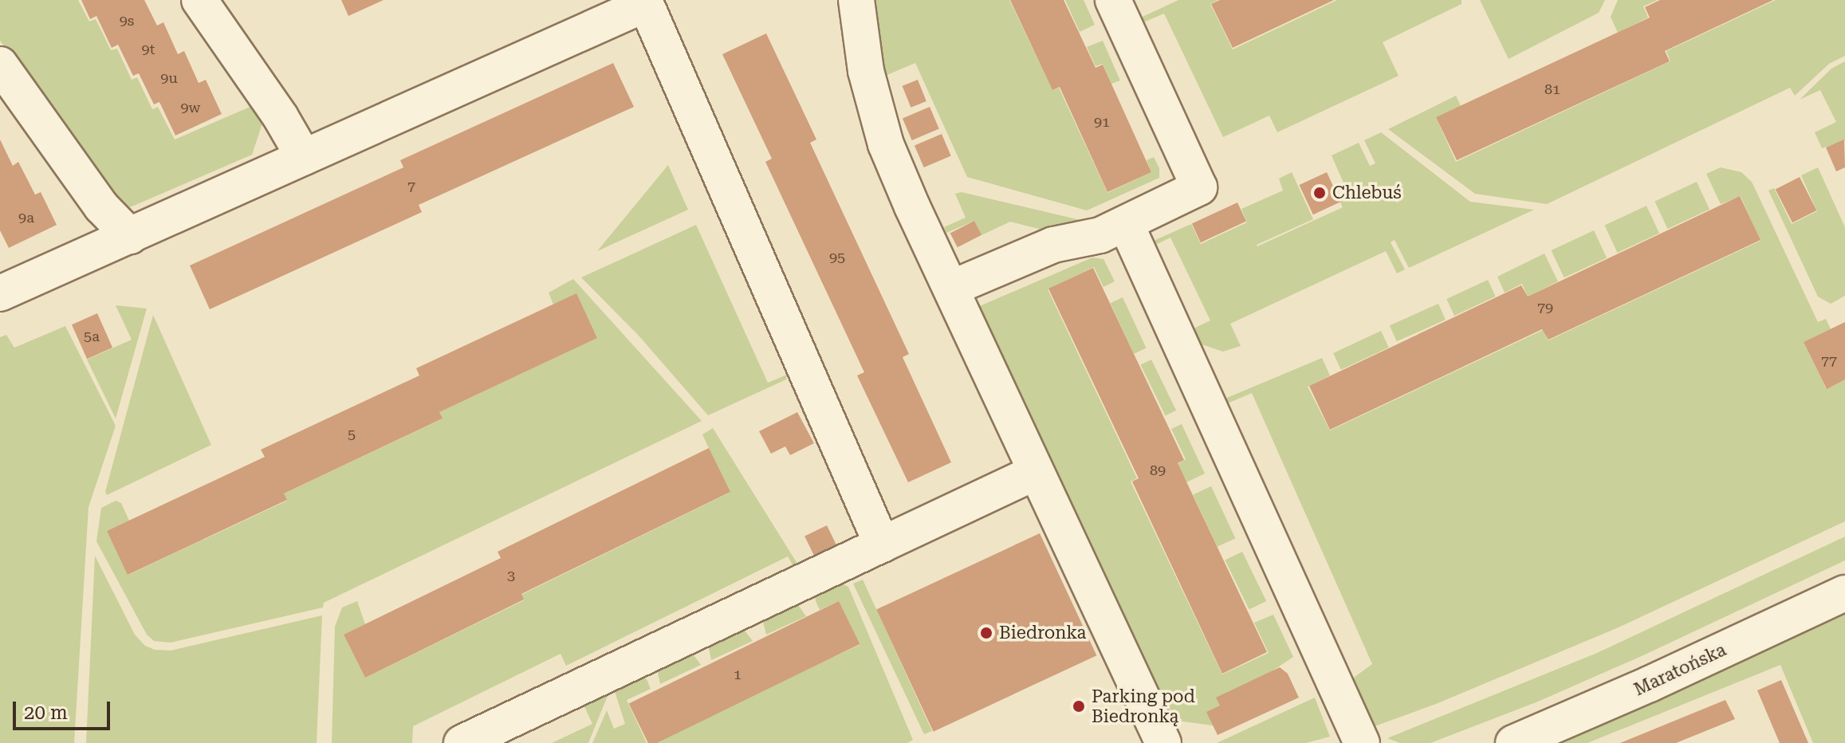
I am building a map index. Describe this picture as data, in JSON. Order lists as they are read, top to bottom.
{
  "streets": {
    "street": ["Maratońska"]
  },
  "places": ["Chlebuś", "Biedronka", "Parking pod Biedronką"],
  "house_numbers": [
    "9s",
    "9t",
    "9u",
    "81",
    "9w",
    "91",
    "7",
    "9a",
    "95",
    "79",
    "5a",
    "77",
    "5",
    "89",
    "3",
    "1"
  ],
  "scale_bar": "20 m"
}
